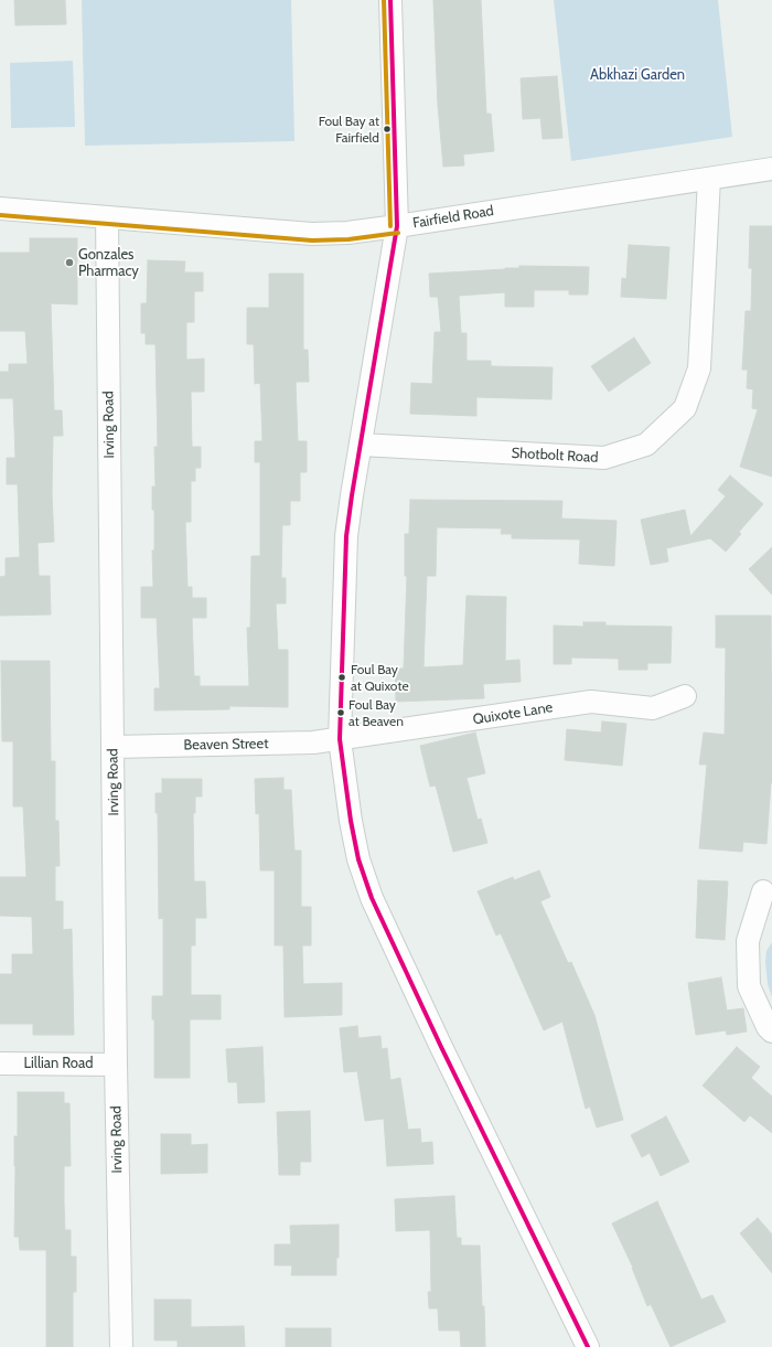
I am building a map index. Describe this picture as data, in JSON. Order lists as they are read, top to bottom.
{
  "streets": {
    "street": [
      "Fairfield Road",
      "Irving Road",
      "Shotbolt Road",
      "Quixote Lane",
      "Beaven Street",
      "Lillian Road"
    ]
  },
  "crossings": [
    ["Fairfield Road", "Irving Road"],
    ["Fairfield Road", "Shotbolt Road"],
    ["Irving Road", "Beaven Street"],
    ["Irving Road", "Lillian Road"],
    ["Quixote Lane", "Beaven Street"]
  ],
  "parks": ["Abkhazi Garden"],
  "places": [
    "Foul Bay at Fairfield",
    "Gonzales Pharmacy",
    "Foul Bay at Quixote",
    "Foul Bay at Beaven"
  ]
}
